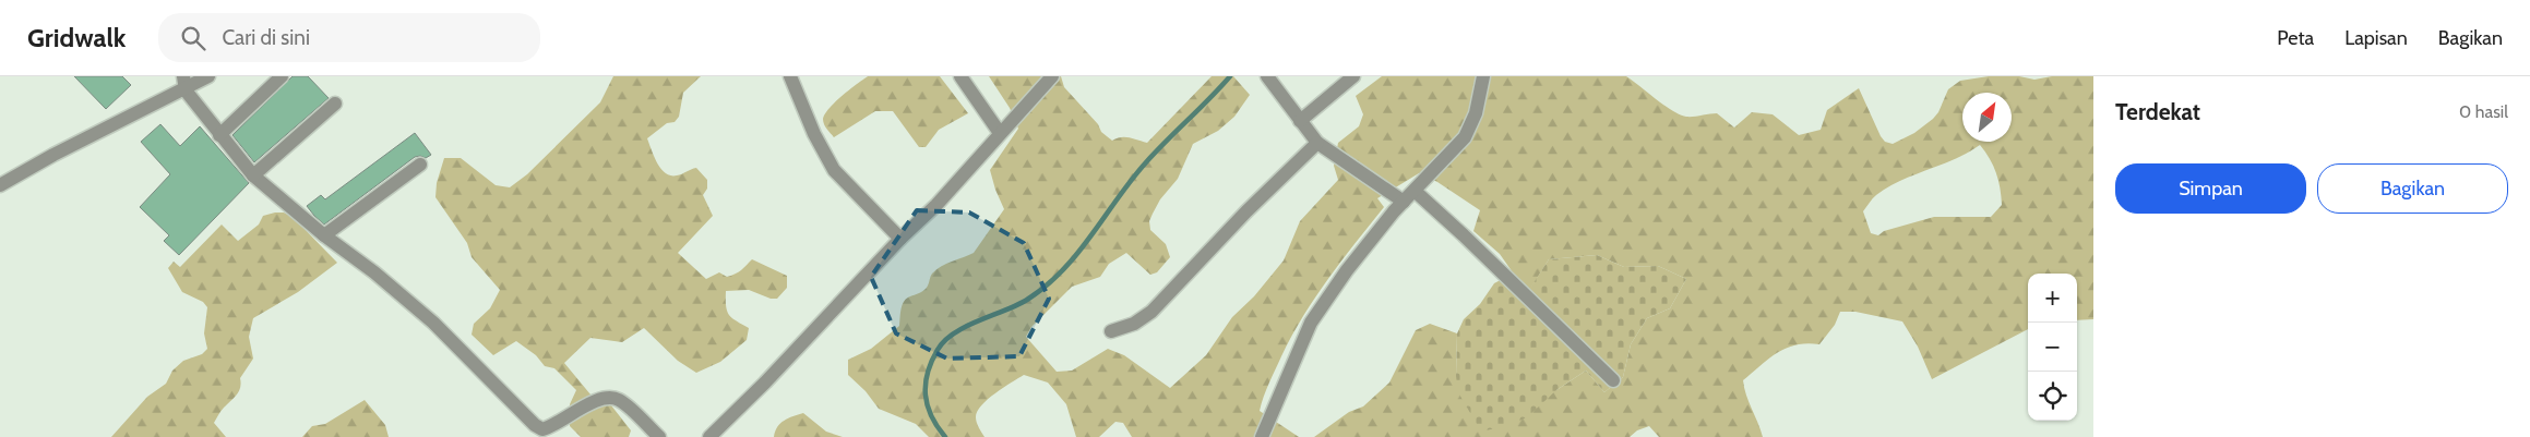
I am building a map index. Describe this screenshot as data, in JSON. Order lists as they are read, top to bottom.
{
  "north": "top right",
  "page": {
    "header": "Gridwalk",
    "search": "Cari di sini",
    "nav": ["Peta", "Lapisan", "Bagikan"],
    "heading": ["Terdekat", "0 hasil"],
    "buttons": ["Simpan", "Bagikan"],
    "map_buttons": ["+", "−"]
  }
}
